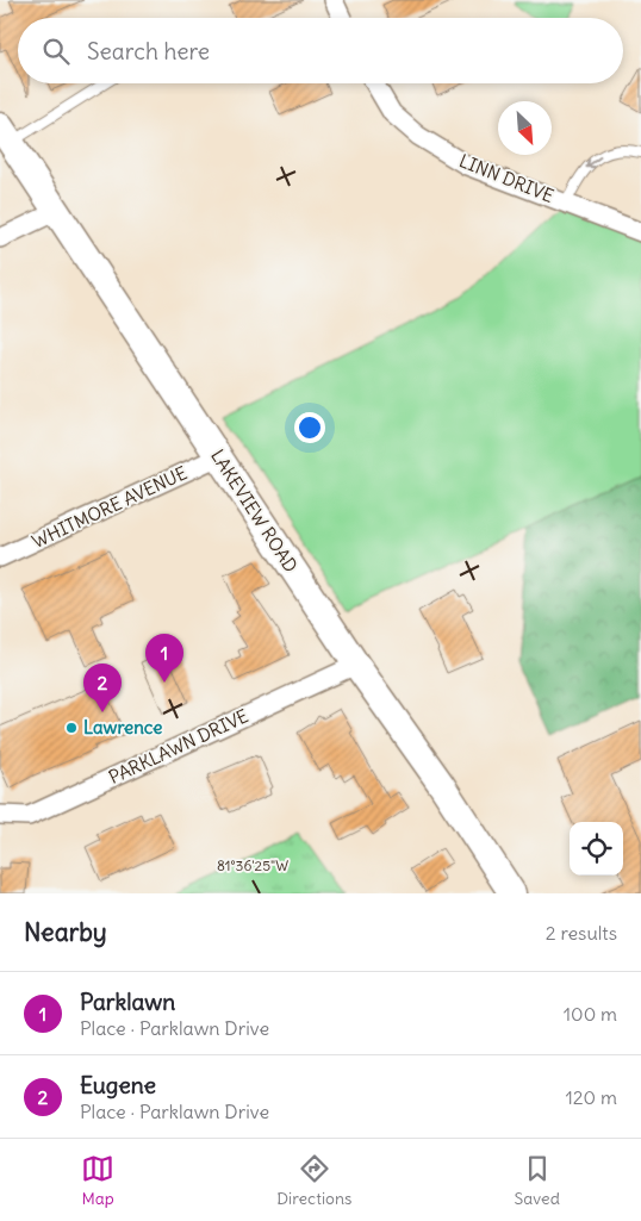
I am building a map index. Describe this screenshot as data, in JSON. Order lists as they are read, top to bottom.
{
  "streets": {
    "street": [
      "LINN DRIVE",
      "WHITMORE AVENUE",
      "LAKEVIEW ROAD",
      "PARKLAWN DRIVE"
    ]
  },
  "crossings": [
    ["WHITMORE AVENUE", "LAKEVIEW ROAD"],
    ["LAKEVIEW ROAD", "PARKLAWN DRIVE"]
  ],
  "places": ["Lawrence"],
  "north": "bottom right",
  "page": {
    "search": "Search here",
    "pins": ["1", "2"],
    "heading": ["Nearby", "2 results"],
    "list": [
      {
        "mark": "1",
        "name": "Parklawn",
        "note": "Place · Parklawn Drive",
        "value": "100 m"
      },
      {
        "mark": "2",
        "name": "Eugene",
        "note": "Place · Parklawn Drive",
        "value": "120 m"
      }
    ],
    "nav": ["Map", "Directions", "Saved"]
  },
  "coordinates": ["81°36'25\"W"]
}
